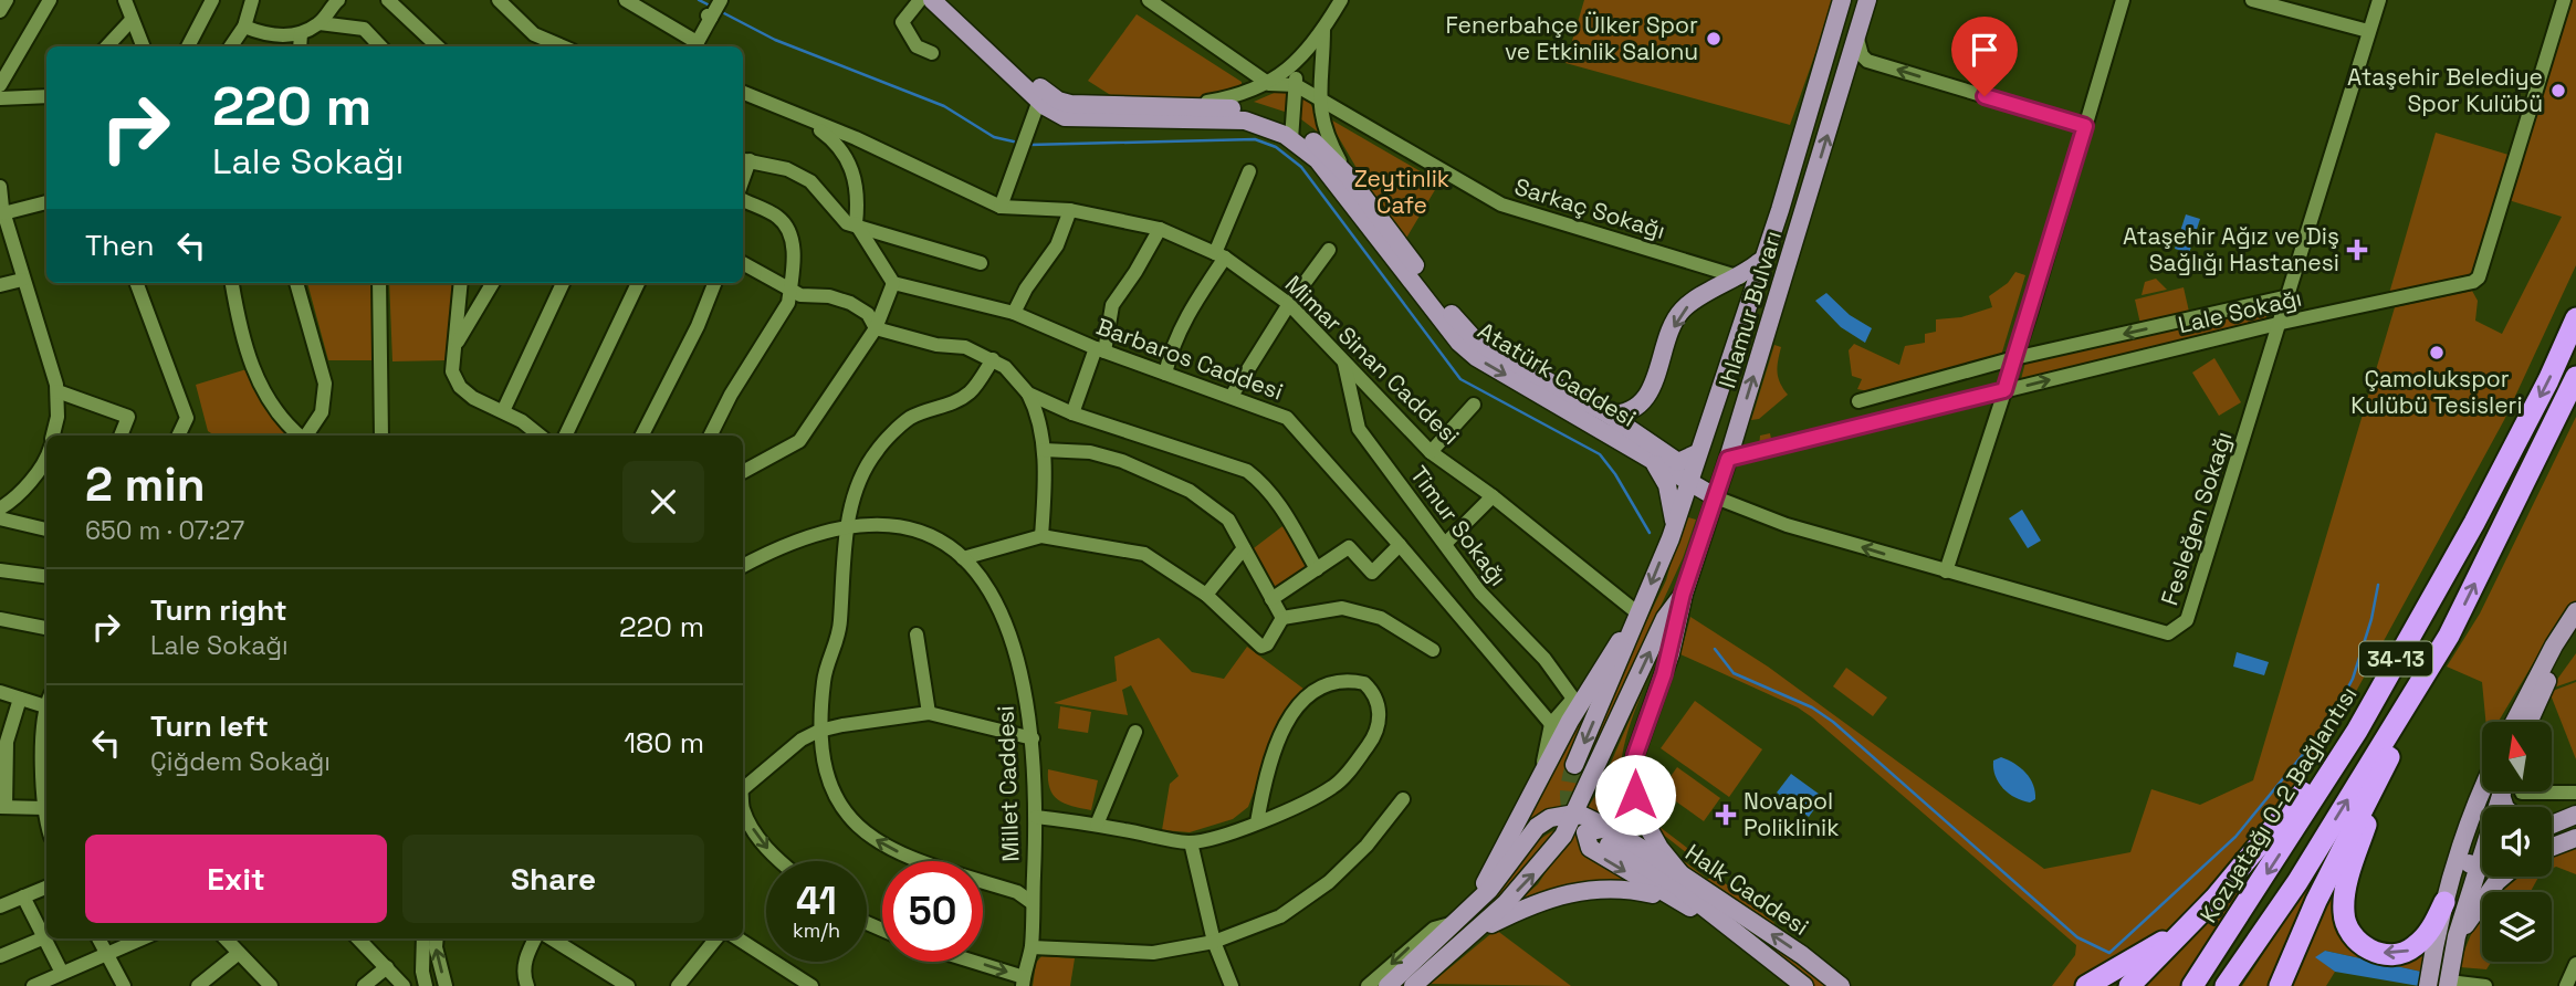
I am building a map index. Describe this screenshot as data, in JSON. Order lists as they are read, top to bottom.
{
  "streets": {
    "highway": ["34-13", "Kozyatağı O-2 Bağlantısı"],
    "main road": ["Ihlamur Bulvarı", "Atatürk Caddesi", "Halk Caddesi"],
    "street": [
      "Sarkaç Sokağı",
      "Lale Sokağı",
      "Barbaros Caddesi",
      "Mimar Sinan Caddesi",
      "Fesleğen Sokağı",
      "Timur Sokağı",
      "Millet Caddesi"
    ]
  },
  "crossings": [
    ["Ihlamur Bulvarı", "Lale Sokağı"],
    ["Ihlamur Bulvarı", "Atatürk Caddesi"],
    ["Ihlamur Bulvarı", "Fesleğen Sokağı"],
    ["Ihlamur Bulvarı", "Halk Caddesi"],
    ["Lale Sokağı", "Fesleğen Sokağı"],
    ["Mimar Sinan Caddesi", "Timur Sokağı"],
    ["Atatürk Caddesi", "Fesleğen Sokağı"]
  ],
  "parks": ["Zeytinlik Cafe"],
  "places": {
    "other": ["Fenerbahçe Ülker Spor ve Etkinlik Salonu", "Ataşehir Belediye Spor Kulübü", "Çamolukspor Kulübü Tesisleri"],
    "health": ["Ataşehir Ağız ve Diş Sağlığı Hastanesi", "Novapol Poliklinik"]
  },
  "north": "top",
  "page": {
    "turn": ["220 m", "Lale Sokağı"],
    "then": "Then",
    "heading": ["2 min", "650 m · 07:27"],
    "list": [
      {
        "name": "Turn right",
        "note": "Lale Sokağı",
        "value": "220 m"
      },
      {
        "name": "Turn left",
        "note": "Çiğdem Sokağı",
        "value": "180 m"
      }
    ],
    "buttons": ["Exit", "Share"],
    "speed": "41 km/h",
    "limit": "50"
  }
}
